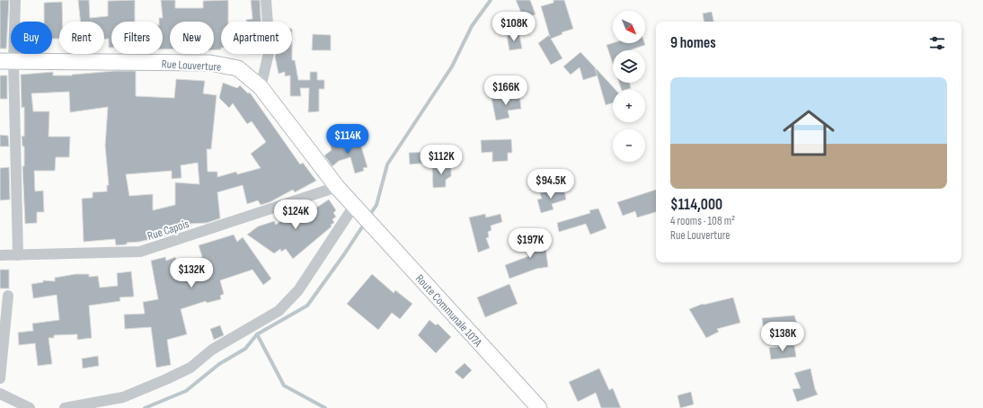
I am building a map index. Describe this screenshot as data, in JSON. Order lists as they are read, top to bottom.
{
  "streets": {
    "main road": ["Rue Louverture", "Route Communale 107A"],
    "street": ["Rue Capois"]
  },
  "crossings": [
    ["Rue Louverture", "Rue Capois"],
    ["Rue Louverture", "Route Communale 107A"]
  ],
  "north": "bottom right",
  "page": {
    "map_buttons": ["+", "−"],
    "price": [
      "$108K",
      "$166K",
      "$114K",
      "$112K",
      "$94.5K",
      "$124K",
      "$197K",
      "$132K",
      "$138K"
    ],
    "chip": [
      "Buy",
      "Rent",
      "Filters",
      "New",
      "Apartment"
    ],
    "heading": "9 homes",
    "list": [
      {
        "name": "$114,000",
        "note": "4 rooms · 108 m² · Rue Louverture"
      }
    ]
  }
}
